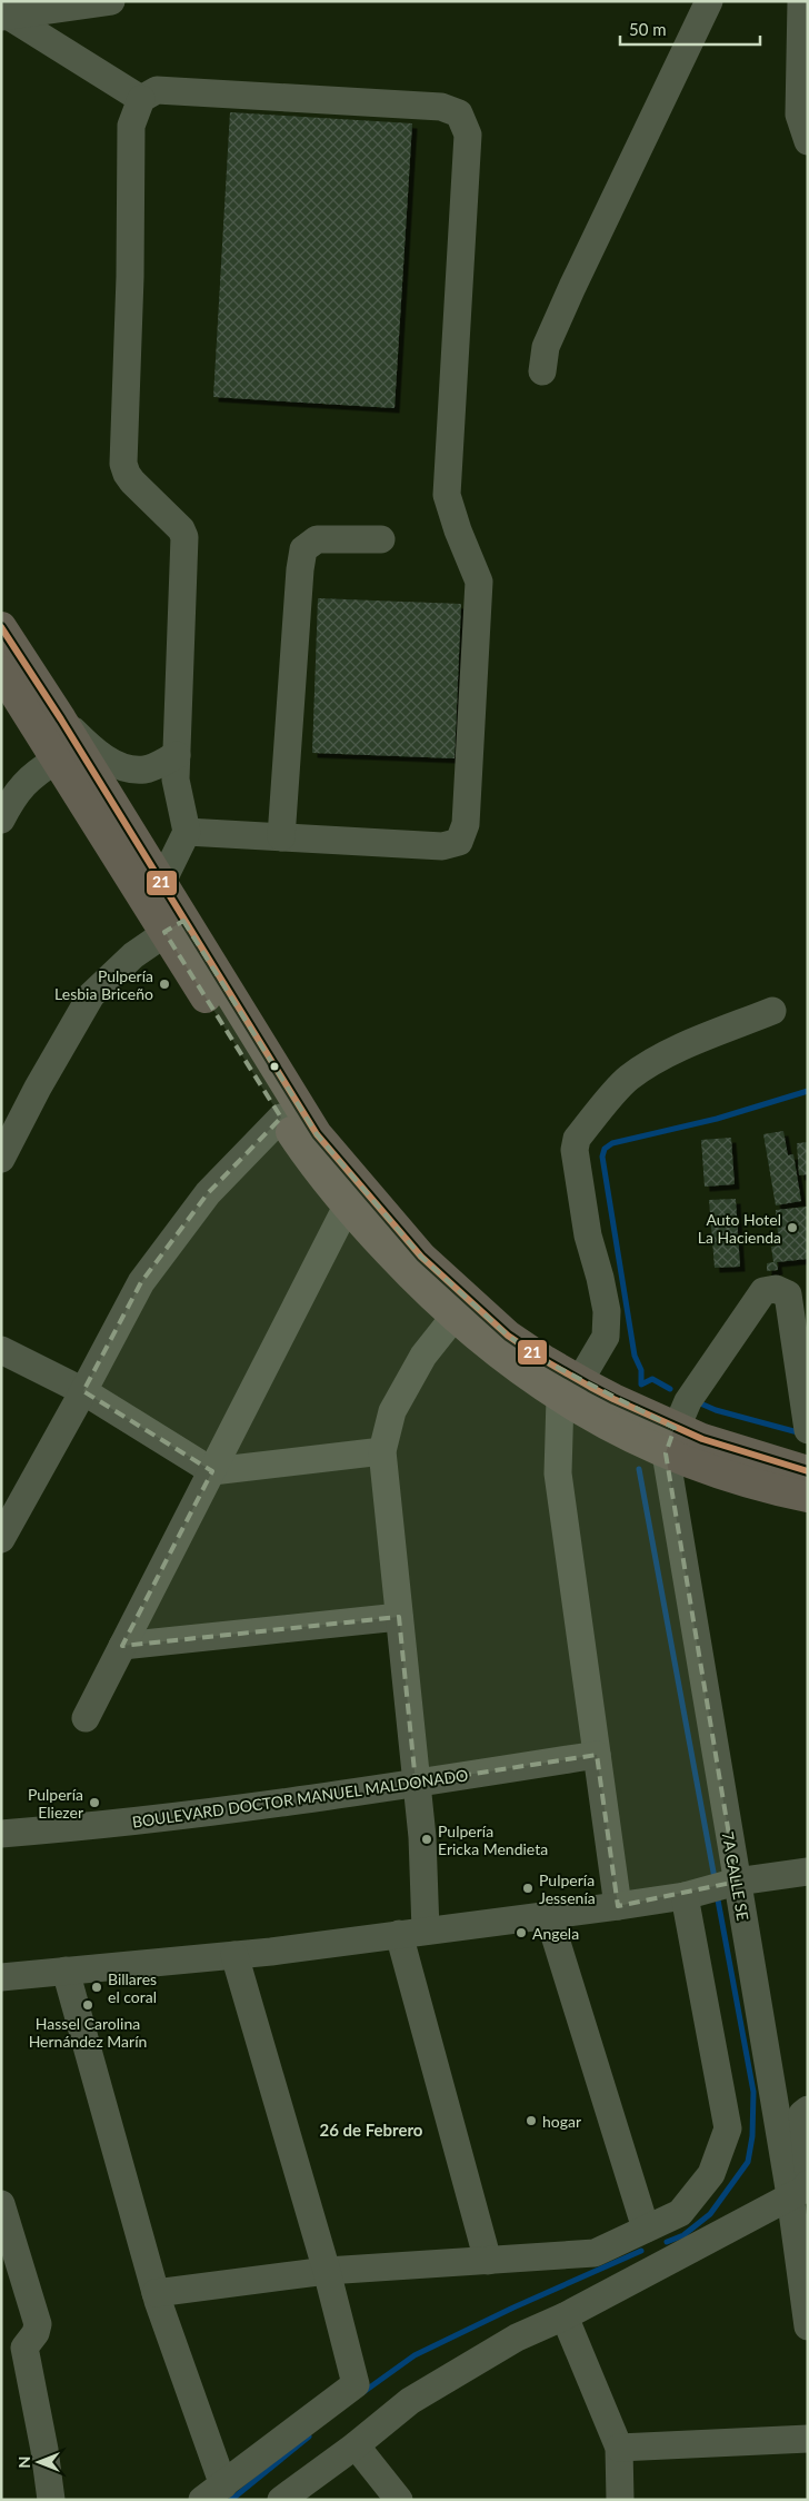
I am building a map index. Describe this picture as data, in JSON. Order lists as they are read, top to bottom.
{
  "streets": {
    "street": ["BOULEVARD DOCTOR MANUEL MALDONADO", "7A CALLE SE"]
  },
  "districts": ["26 de Febrero"],
  "places": [
    "Pulpería Lesbia Briceño",
    "Auto Hotel La Hacienda",
    "Pulpería Eliezer",
    "Pulpería Ericka Mendieta",
    "Pulpería Jessenía",
    "Angela",
    "Billares el coral",
    "Hassel Carolina Hernández Marín",
    "hogar"
  ],
  "lines": ["transit line 21"],
  "scale_bar": "50 m",
  "north": "left"
}
